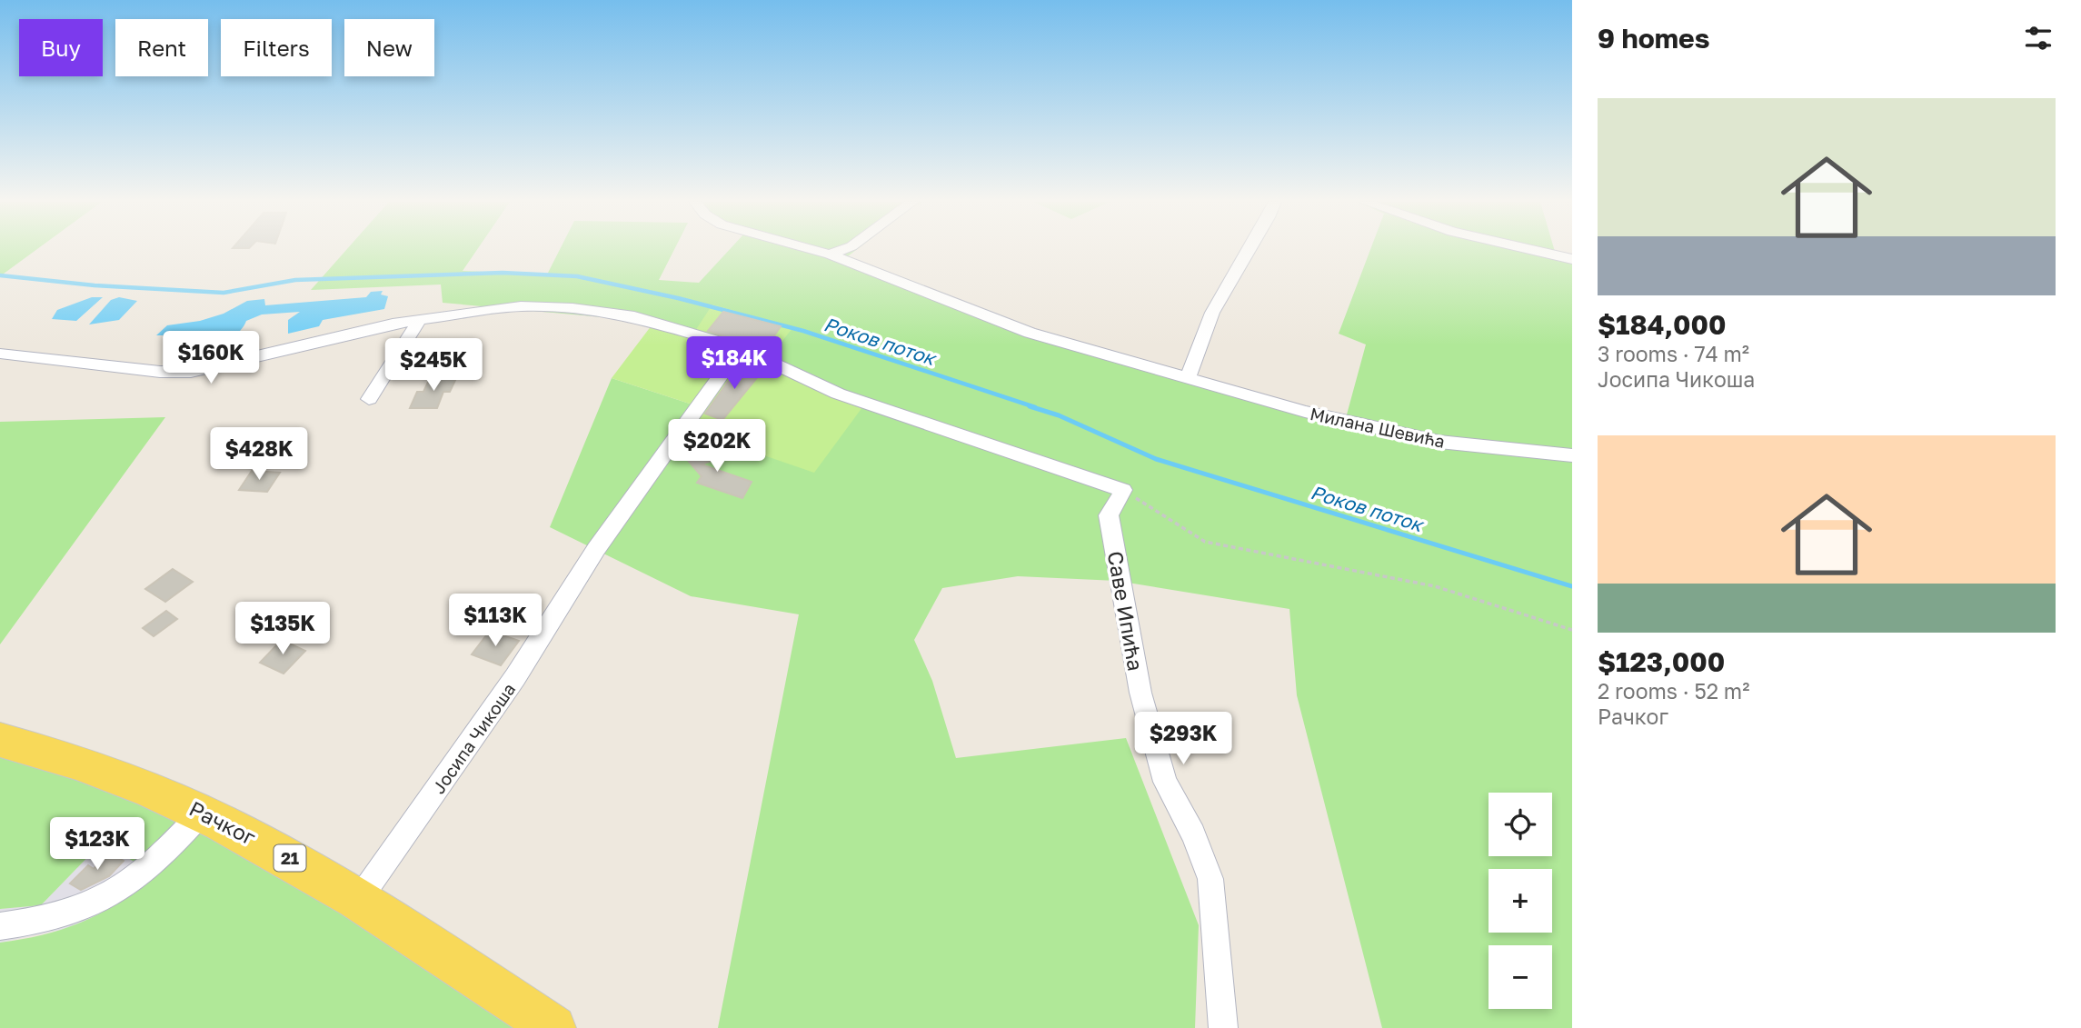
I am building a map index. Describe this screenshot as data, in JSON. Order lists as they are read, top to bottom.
{
  "streets": {
    "main road": ["Рачког", "21"],
    "street": ["Милана Шевића", "Саве Ипића", "Јосипа Чикоша"]
  },
  "crossings": [
    ["Јосипа Чикоша", "Рачког"]
  ],
  "water": ["Роков поток"],
  "page": {
    "heading": "9 homes",
    "chip": [
      "Buy",
      "Rent",
      "Filters",
      "New"
    ],
    "list": [
      {
        "name": "$184,000",
        "note": "3 rooms · 74 m² · Јосипа Чикоша"
      },
      {
        "name": "$123,000",
        "note": "2 rooms · 52 m² · Рачког"
      }
    ],
    "price": [
      "$160K",
      "$184K",
      "$245K",
      "$202K",
      "$428K",
      "$113K",
      "$135K",
      "$293K",
      "$123K"
    ],
    "map_buttons": ["+", "−"]
  }
}
